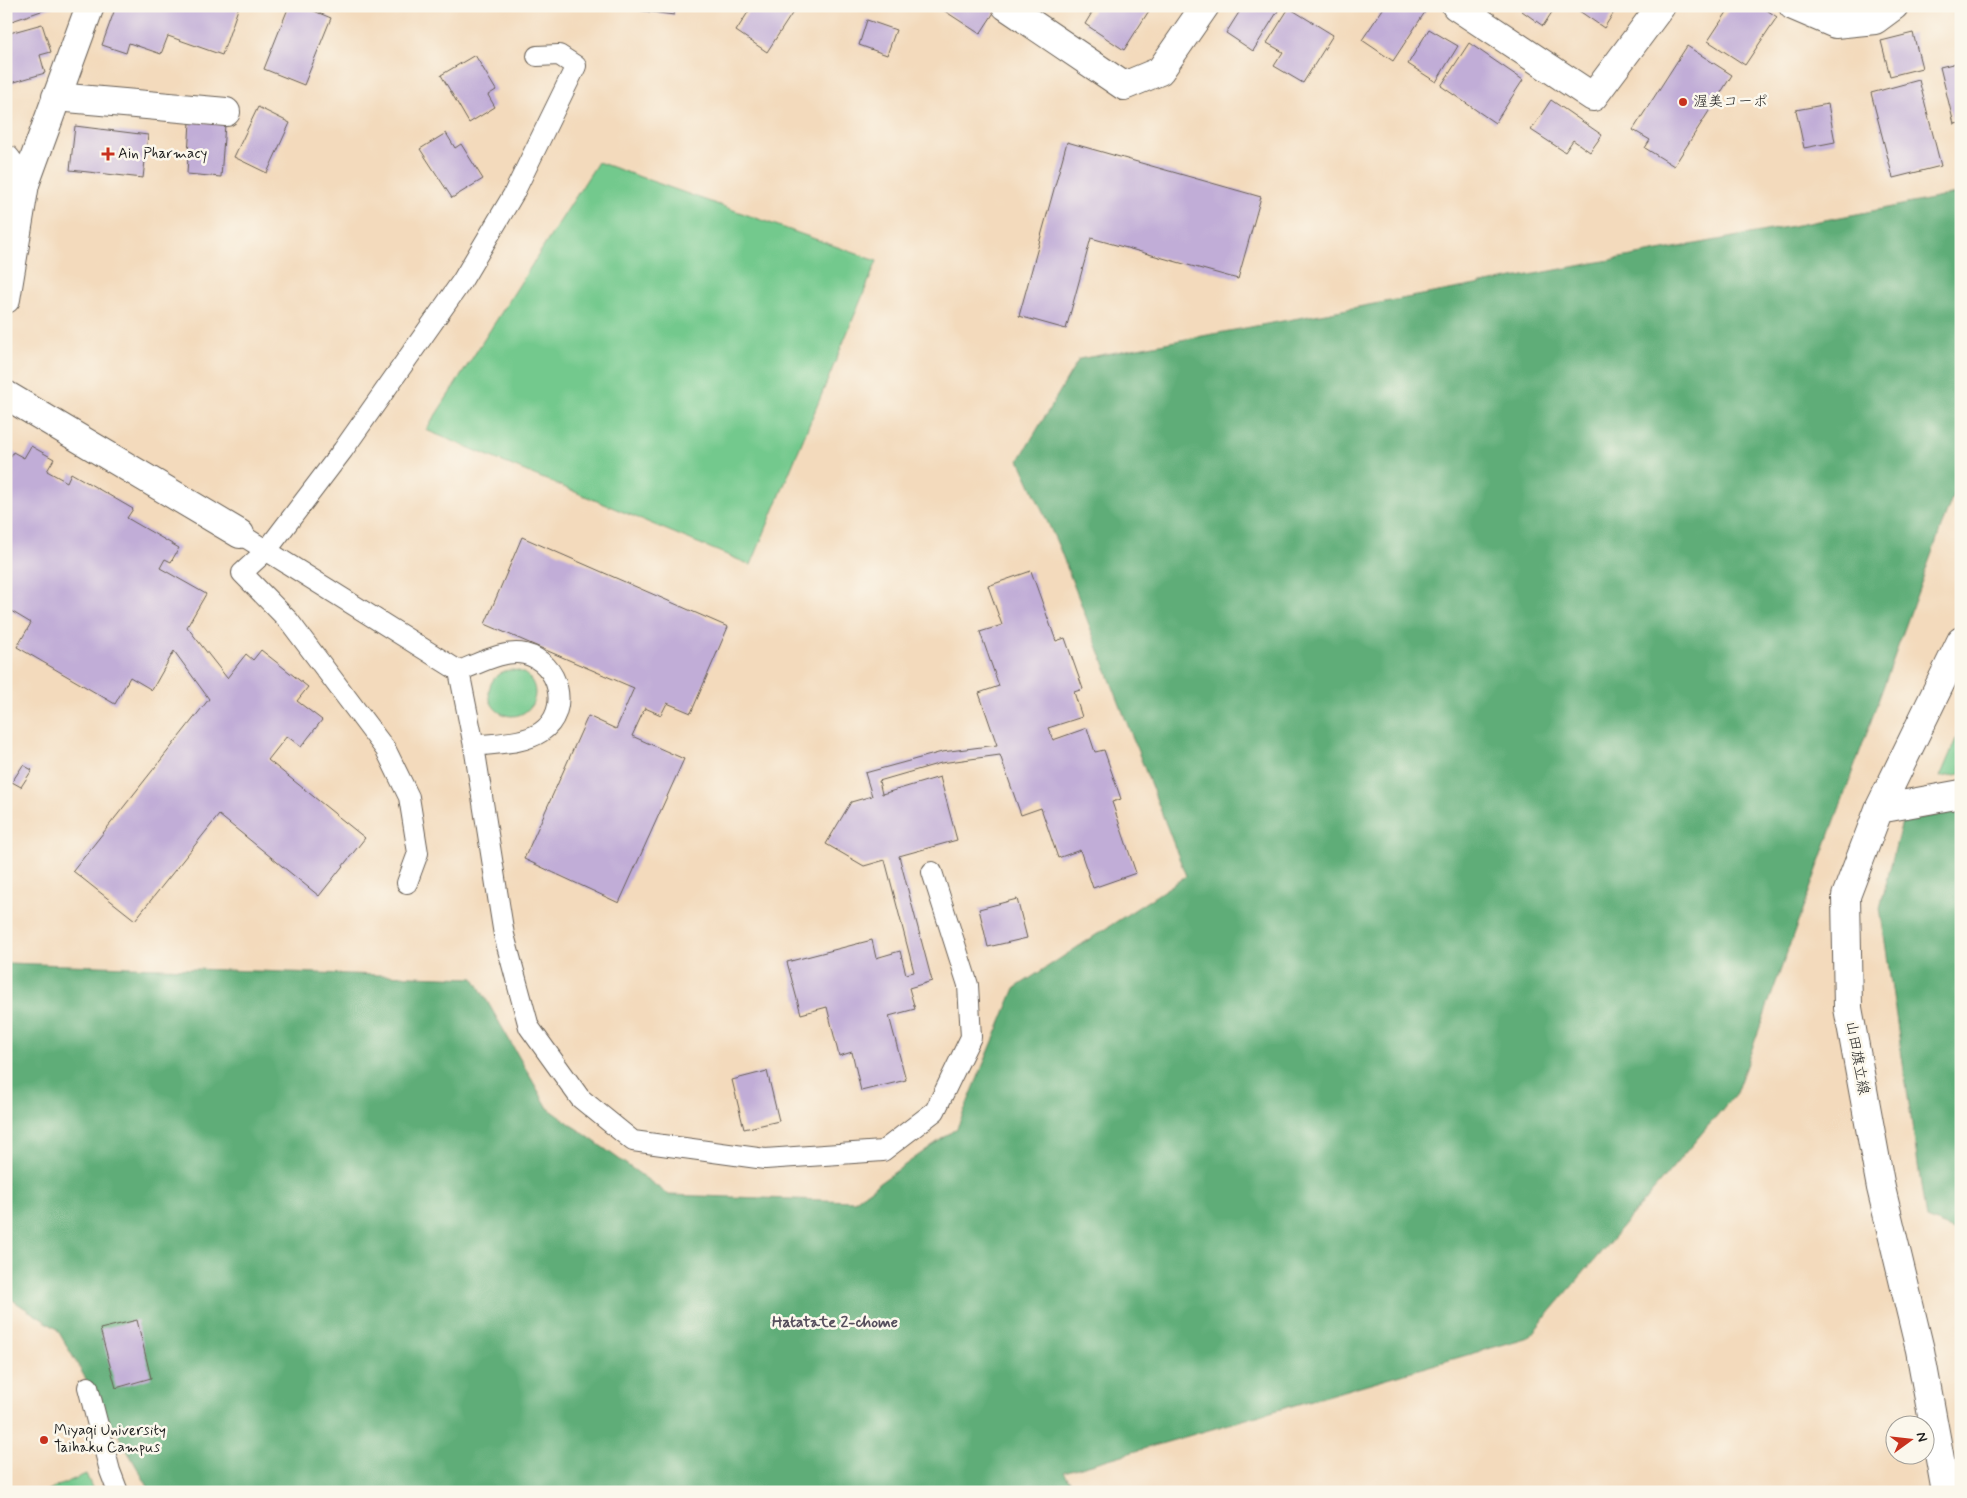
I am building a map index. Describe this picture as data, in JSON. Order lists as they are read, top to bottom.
{
  "streets": {
    "street": ["山田旗立線"]
  },
  "districts": ["Hatatate 2-chome"],
  "places": {
    "other": ["渥美コーポ", "Miyagi University Taihaku Campus"],
    "health": ["Ain Pharmacy"]
  },
  "north": "right"
}
